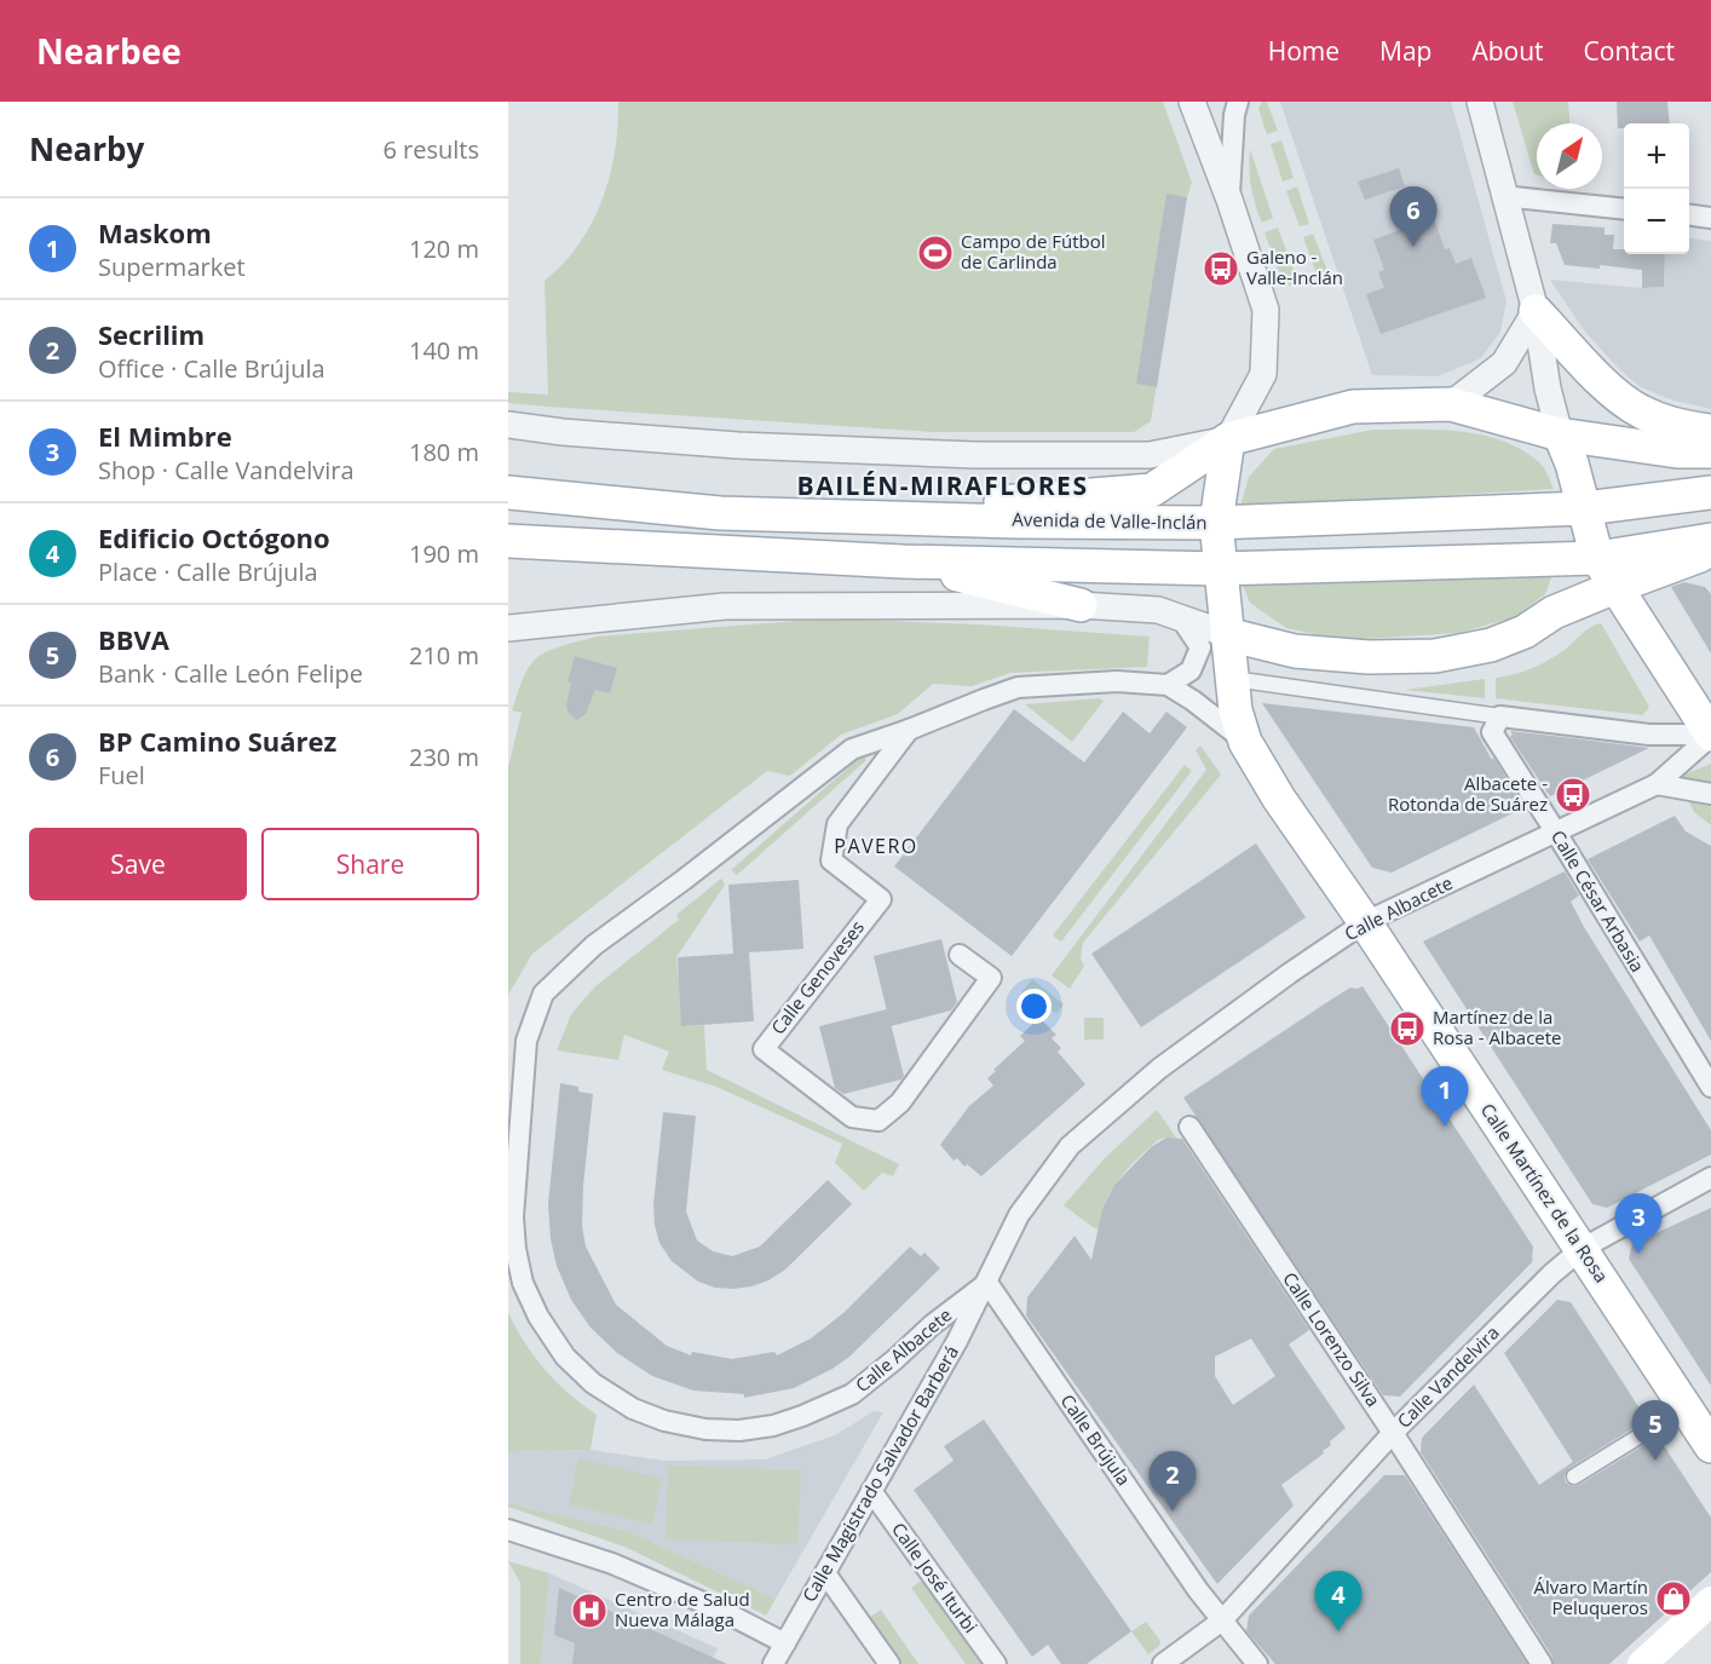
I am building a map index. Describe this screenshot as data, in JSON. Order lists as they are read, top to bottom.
{
  "streets": {
    "main road": ["Avenida de Valle-Inclán", "Calle Martínez de la Rosa"],
    "street": [
      "Calle César Arbasia",
      "Calle Albacete",
      "Calle Genoveses",
      "Calle Lorenzo Silva",
      "Calle Vandelvira",
      "Calle Brújula",
      "Calle Magistrado Salvador Barberá",
      "Calle José Iturbi"
    ]
  },
  "crossings": [
    ["Avenida de Valle-Inclán", "Calle Martínez de la Rosa"],
    ["Calle César Arbasia", "Calle Albacete"],
    ["Calle Albacete", "Calle Genoveses"],
    ["Calle Albacete", "Calle Martínez de la Rosa"],
    ["Calle Albacete", "Calle Brújula"],
    ["Calle Albacete", "Calle Magistrado Salvador Barberá"],
    ["Calle Martínez de la Rosa", "Calle Vandelvira"],
    ["Calle Lorenzo Silva", "Calle Vandelvira"],
    ["Calle Vandelvira", "Calle Brújula"],
    ["Calle Brújula", "Calle Magistrado Salvador Barberá"],
    ["Calle Magistrado Salvador Barberá", "Calle José Iturbi"]
  ],
  "districts": ["BAILÉN-MIRAFLORES", "PAVERO"],
  "places": {
    "sports": ["Campo de Fútbol de Carlinda"],
    "bus stop": ["Galeno - Valle-Inclán", "Albacete - Rotonda de Suárez", "Martínez de la Rosa - Albacete"],
    "shop": ["Álvaro Martín Peluqueros"],
    "hospital": ["Centro de Salud Nueva Málaga"]
  },
  "north": "top right",
  "page": {
    "header": "Nearbee",
    "nav": [
      "Home",
      "Map",
      "About",
      "Contact"
    ],
    "heading": ["Nearby", "6 results"],
    "map_buttons": ["+", "−"],
    "pins": [
      "6",
      "1",
      "3",
      "5",
      "2",
      "4"
    ],
    "list": [
      {
        "mark": "1",
        "name": "Maskom",
        "note": "Supermarket",
        "value": "120 m"
      },
      {
        "mark": "2",
        "name": "Secrilim",
        "note": "Office · Calle Brújula",
        "value": "140 m"
      },
      {
        "mark": "3",
        "name": "El Mimbre",
        "note": "Shop · Calle Vandelvira",
        "value": "180 m"
      },
      {
        "mark": "4",
        "name": "Edificio Octógono",
        "note": "Place · Calle Brújula",
        "value": "190 m"
      },
      {
        "mark": "5",
        "name": "BBVA",
        "note": "Bank · Calle León Felipe",
        "value": "210 m"
      },
      {
        "mark": "6",
        "name": "BP Camino Suárez",
        "note": "Fuel",
        "value": "230 m"
      }
    ],
    "buttons": ["Save", "Share"]
  }
}
